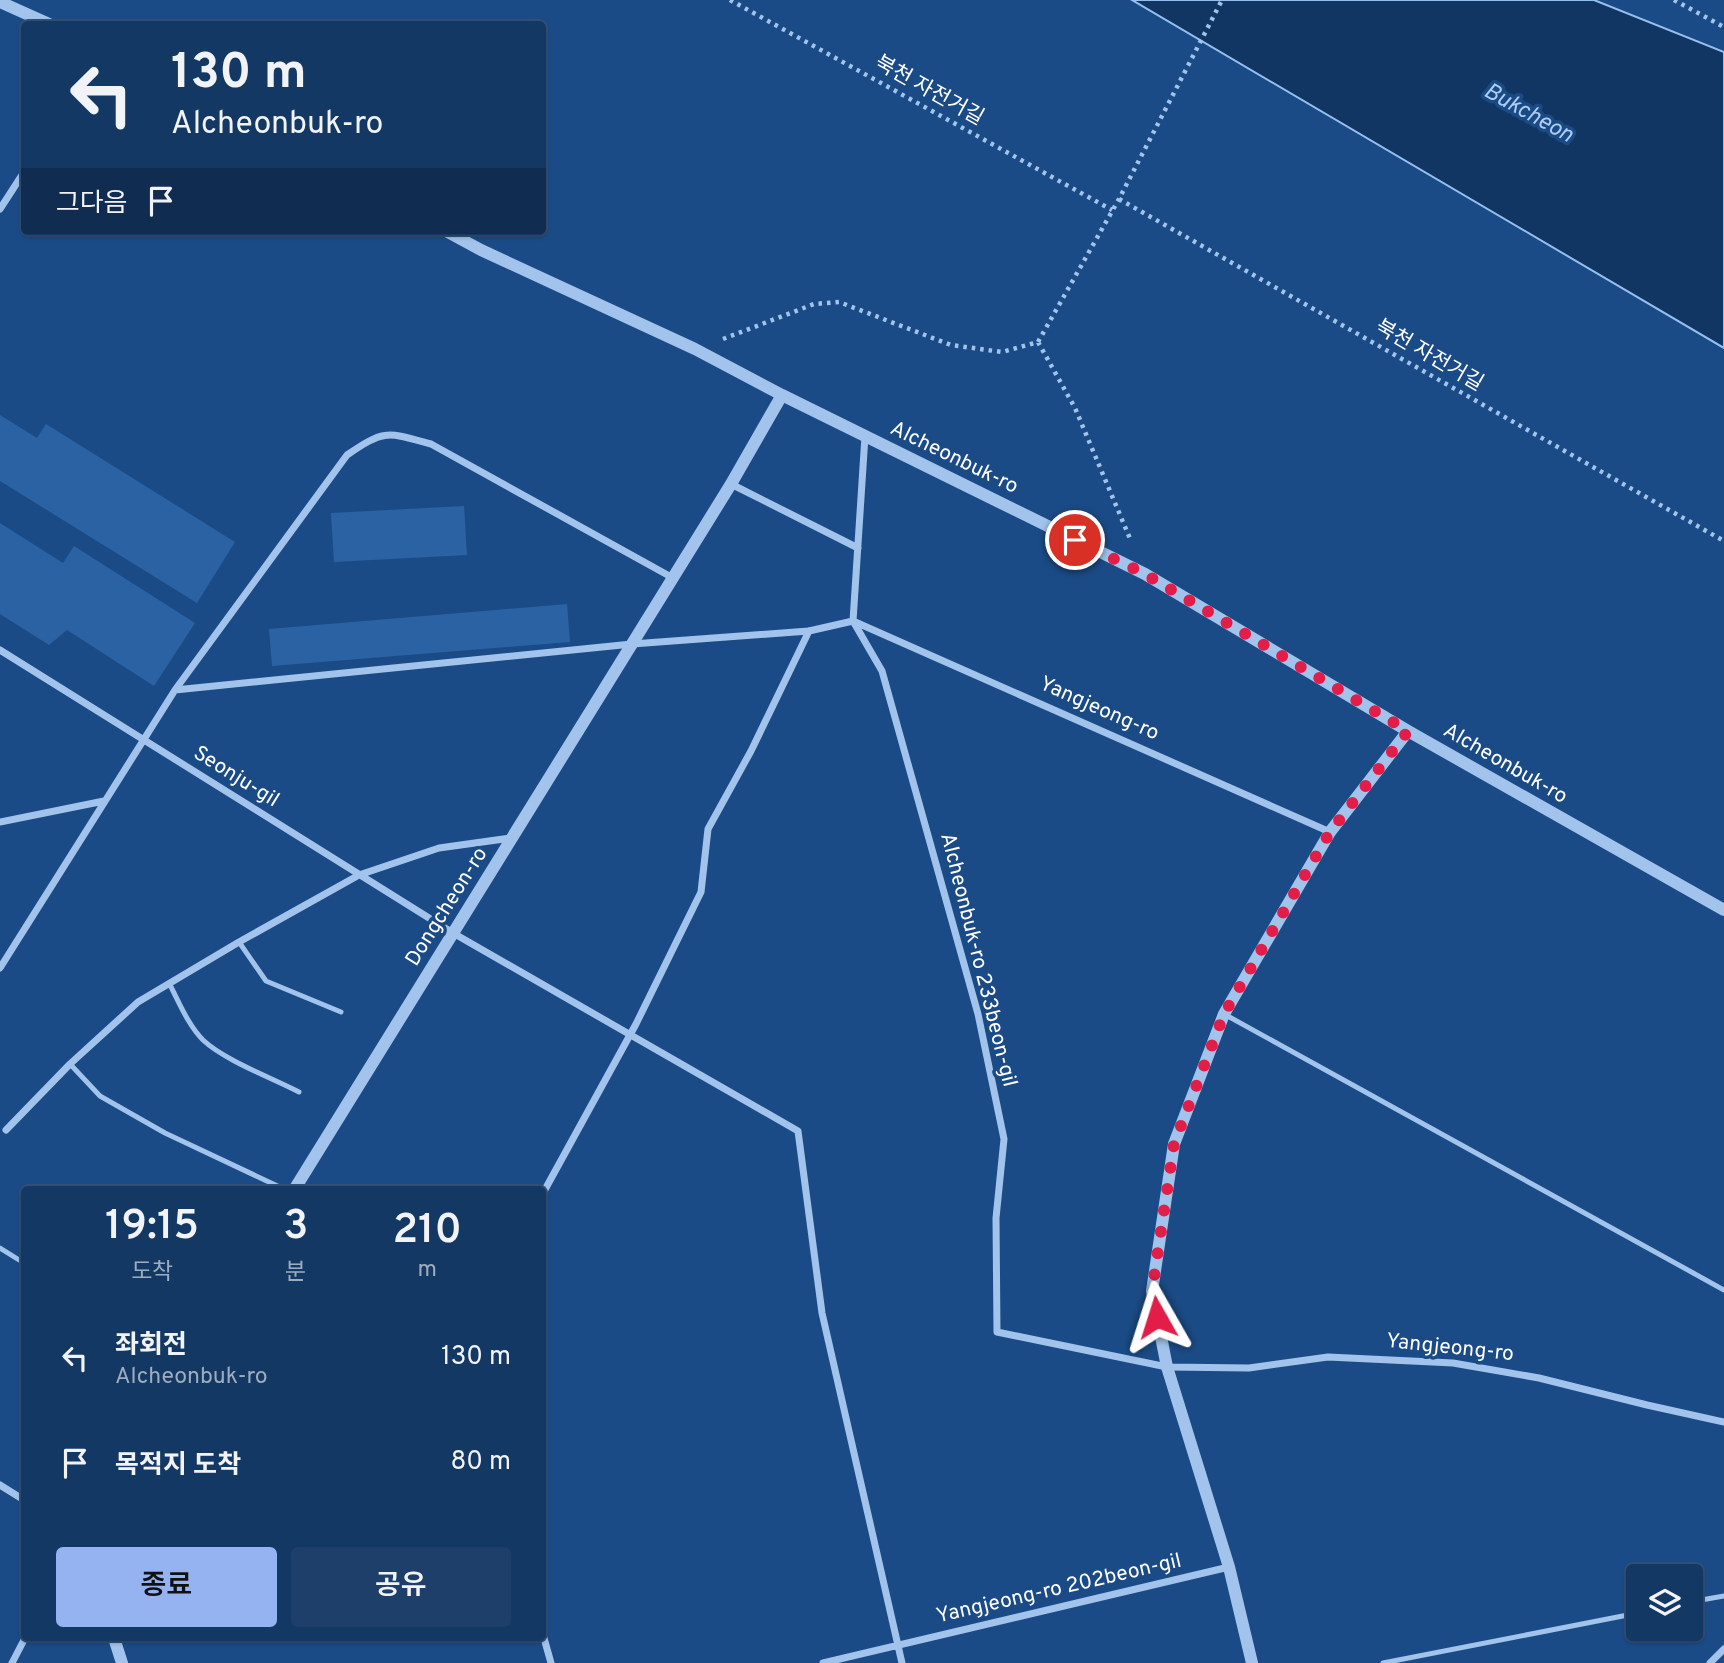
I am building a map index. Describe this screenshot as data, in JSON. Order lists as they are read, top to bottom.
{
  "streets": {
    "street": [
      "Alcheonbuk-ro",
      "Yangjeong-ro",
      "Seonju-gil",
      "Dongcheon-ro",
      "Alcheonbuk-ro 233beon-gil",
      "Yangjeong-ro 202beon-gil"
    ],
    "path": ["북천 자전거길"]
  },
  "crossings": [
    ["Alcheonbuk-ro", "Dongcheon-ro"],
    ["Yangjeong-ro", "Alcheonbuk-ro 233beon-gil"],
    ["Seonju-gil", "Dongcheon-ro"],
    ["Seonju-gil", "Yangjeong-ro 202beon-gil"]
  ],
  "water": ["Bukcheon"],
  "page": {
    "turn": ["130 m", "Alcheonbuk-ro"],
    "then": "그다음",
    "eta": [
      "19:15",
      "도착",
      "3",
      "분",
      "210",
      "m"
    ],
    "list": [
      {
        "name": "좌회전",
        "note": "Alcheonbuk-ro",
        "value": "130 m"
      },
      {
        "name": "목적지 도착",
        "value": "80 m"
      }
    ],
    "buttons": ["종료", "공유"]
  }
}
